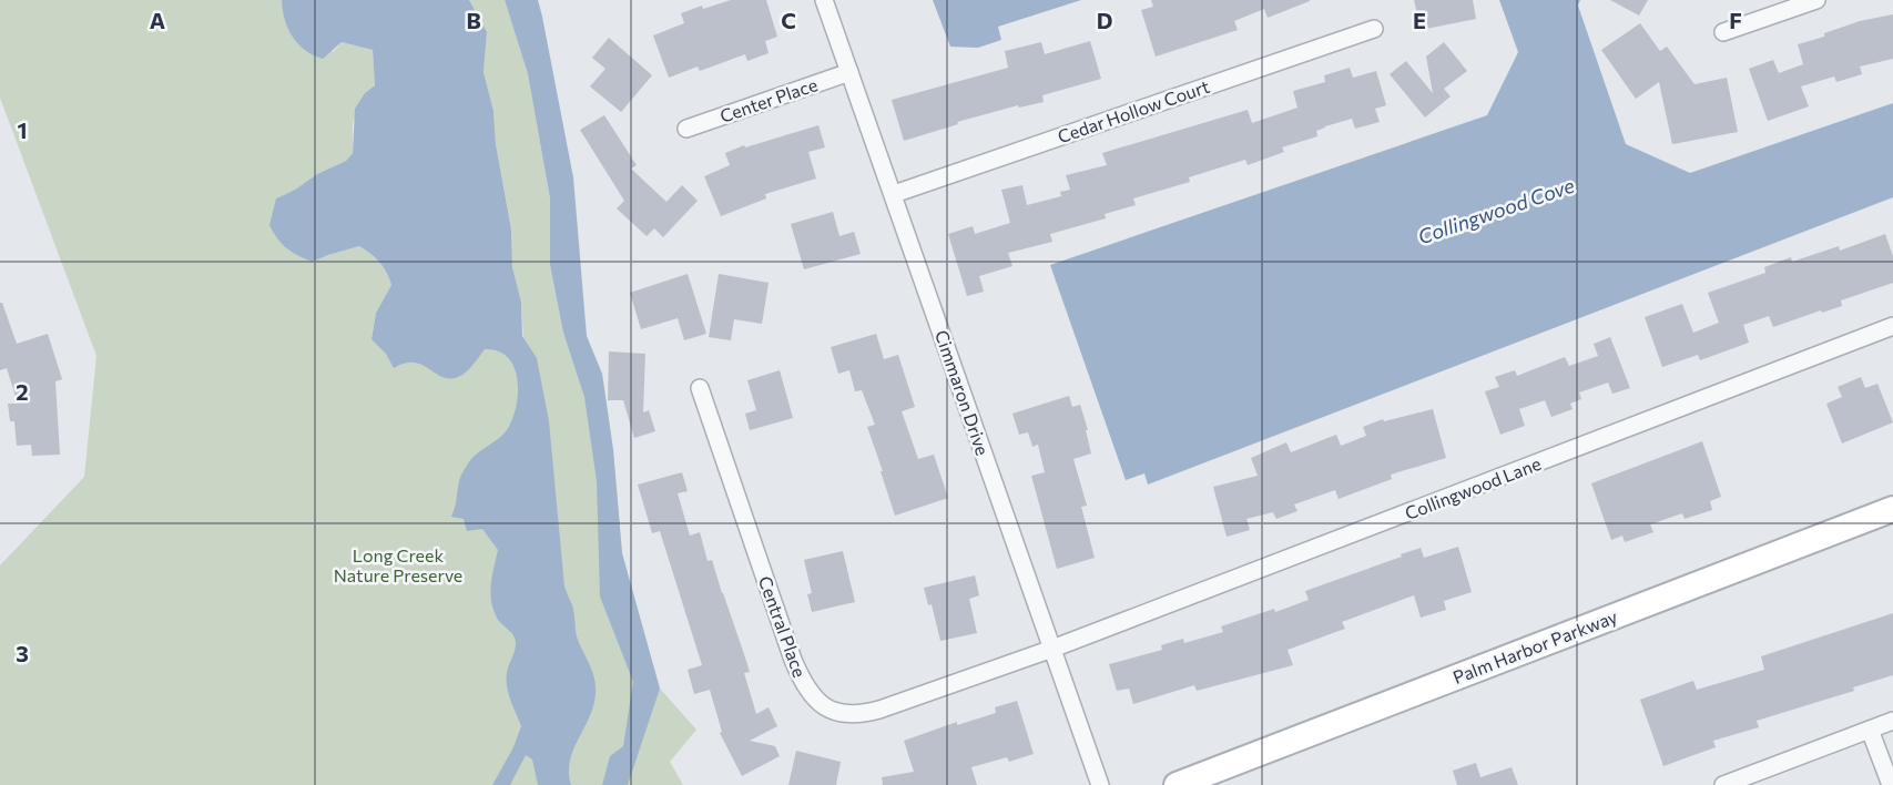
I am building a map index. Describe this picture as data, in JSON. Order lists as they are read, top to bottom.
{
  "streets": {
    "street": [
      "Center Place",
      "Cedar Hollow Court",
      "Cimmaron Drive",
      "Collingwood Lane",
      "Central Place",
      "Palm Harbor Parkway"
    ]
  },
  "crossings": [
    ["Center Place", "Cimmaron Drive"],
    ["Cedar Hollow Court", "Cimmaron Drive"],
    ["Cimmaron Drive", "Collingwood Lane"],
    ["Cimmaron Drive", "Central Place"],
    ["Collingwood Lane", "Central Place"]
  ],
  "water": ["Collingwood Cove"],
  "parks": ["Long Creek Nature Preserve"],
  "grid": {
    "columns": [
      "A",
      "B",
      "C",
      "D",
      "E",
      "F"
    ],
    "rows": ["1", "2", "3"]
  }
}
